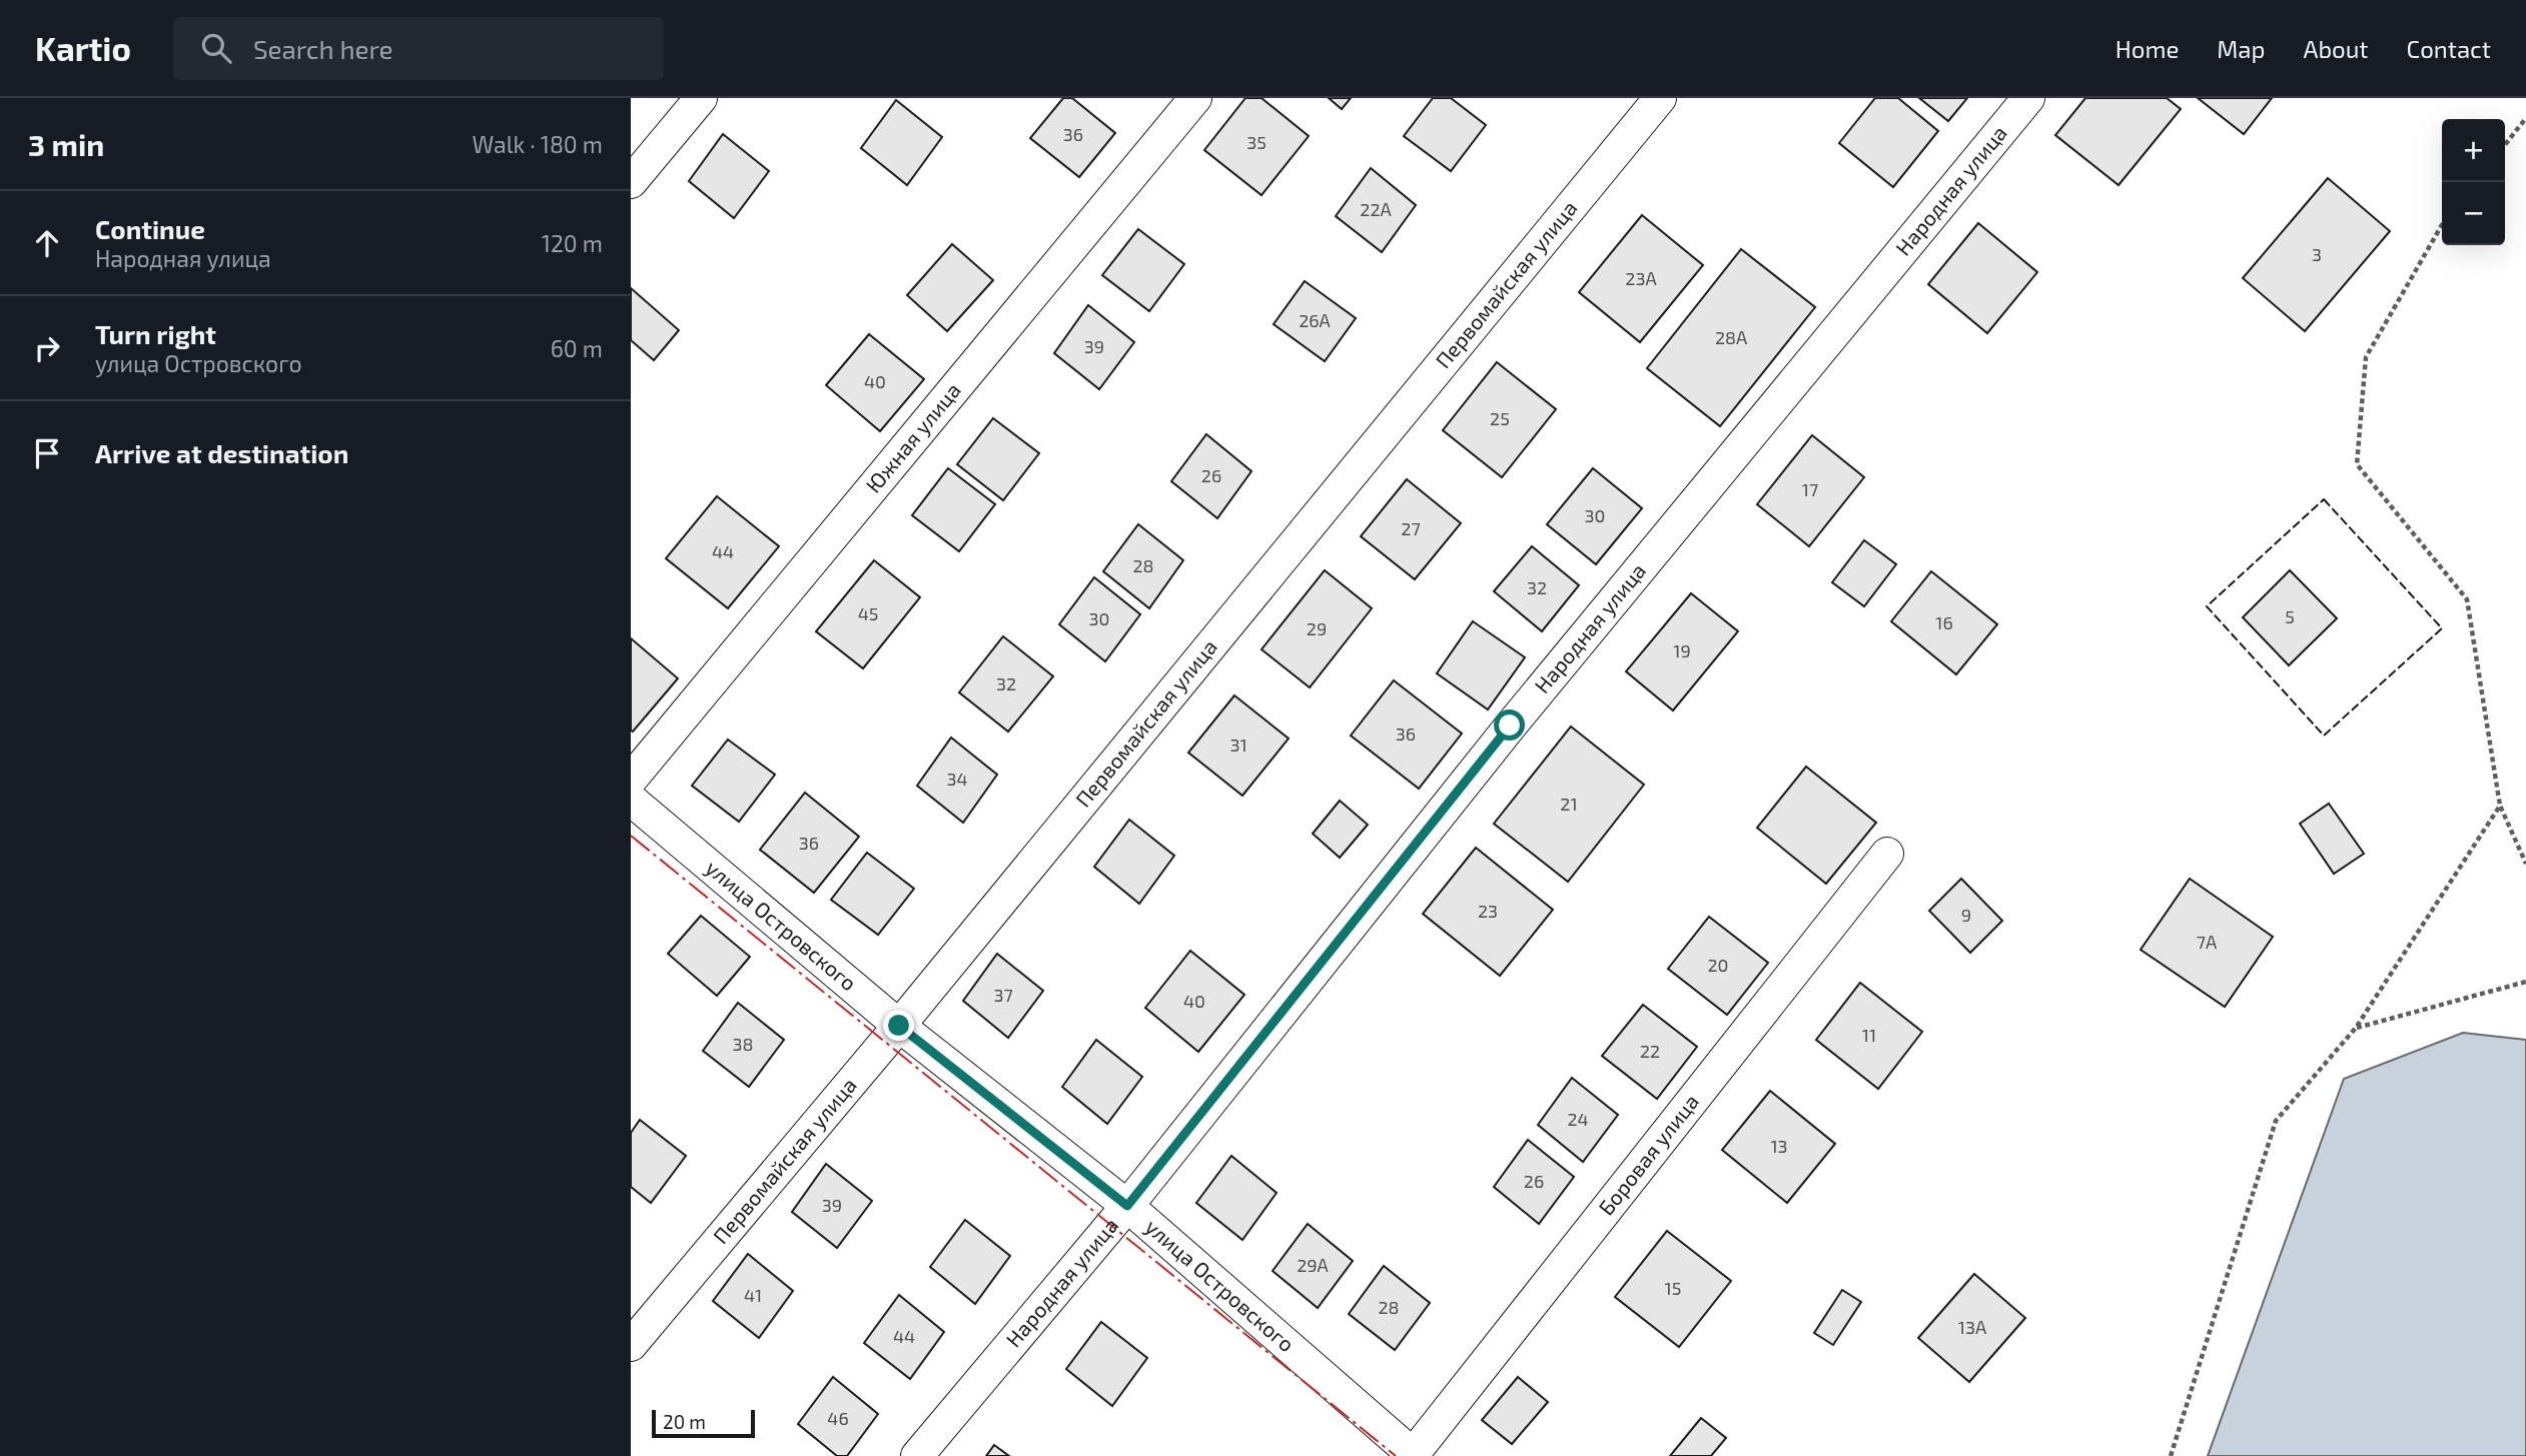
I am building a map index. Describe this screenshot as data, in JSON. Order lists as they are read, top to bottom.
{
  "streets": {
    "street": [
      "Народная улица",
      "Первомайская улица",
      "Южная улица",
      "улица Островского",
      "Боровая улица"
    ]
  },
  "crossings": [
    ["Народная улица", "улица Островского"],
    ["Первомайская улица", "улица Островского"],
    ["улица Островского", "Боровая улица"]
  ],
  "house_numbers": [
    "36",
    "35",
    "22А",
    "3",
    "23А",
    "26А",
    "28А",
    "39",
    "40",
    "25",
    "26",
    "17",
    "30",
    "27",
    "44",
    "28",
    "32",
    "45",
    "5",
    "30",
    "16",
    "29",
    "19",
    "32",
    "36",
    "31",
    "34",
    "21",
    "36",
    "23",
    "9",
    "7А",
    "20",
    "37",
    "40",
    "11",
    "38",
    "22",
    "24",
    "13",
    "26",
    "39",
    "29А",
    "15",
    "41",
    "28",
    "13А",
    "44",
    "46"
  ],
  "scale_bar": "20 m",
  "page": {
    "header": "Kartio",
    "search": "Search here",
    "nav": [
      "Home",
      "Map",
      "About",
      "Contact"
    ],
    "heading": ["3 min", "Walk · 180 m"],
    "map_buttons": ["+", "−"],
    "list": [
      ["Continue", "Народная улица", "120 m"],
      ["Turn right", "улица Островского", "60 m"],
      "Arrive at destination"
    ],
    "scale": "20 m"
  }
}
